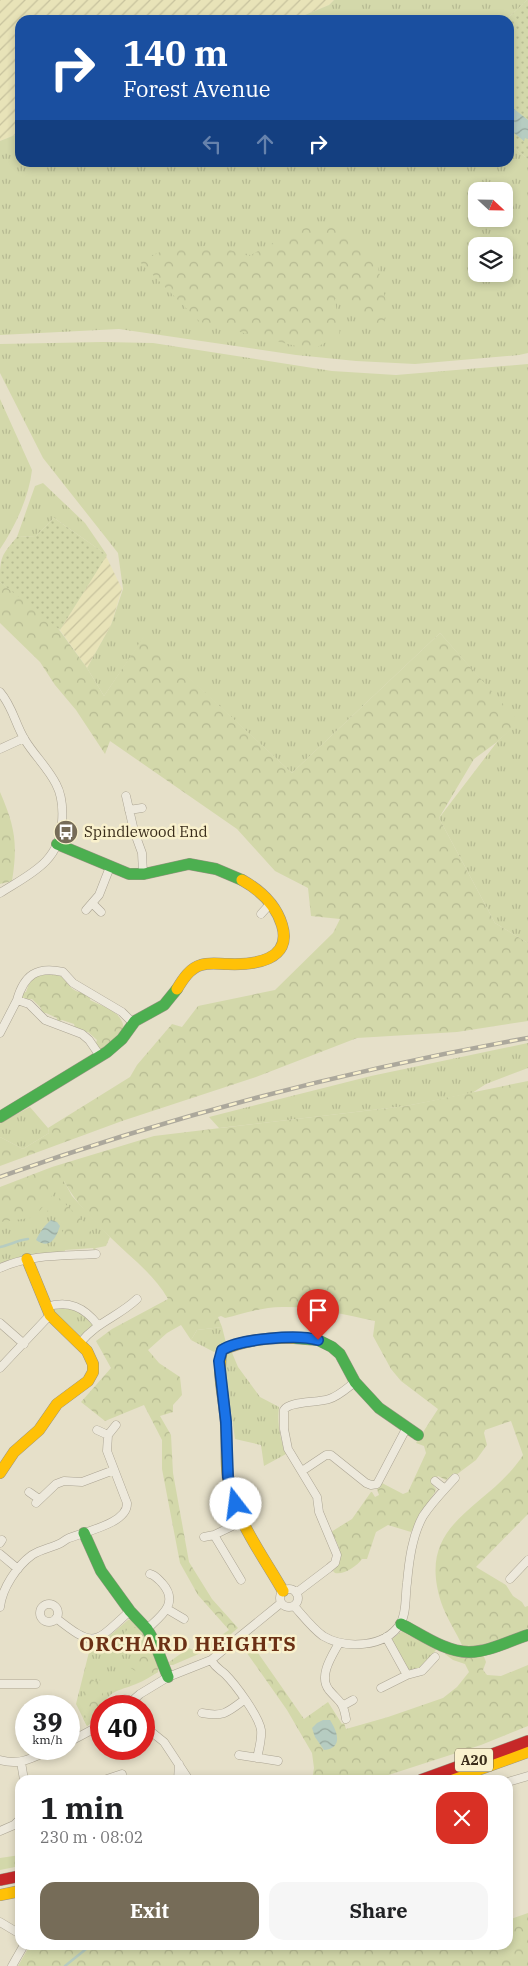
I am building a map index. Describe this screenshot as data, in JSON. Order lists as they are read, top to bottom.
{
  "streets": {
    "street": ["A20"]
  },
  "districts": ["ORCHARD HEIGHTS"],
  "places": {
    "bus stop": ["Spindlewood End"]
  },
  "north": "right",
  "page": {
    "turn": ["140 m", "Forest Avenue"],
    "speed": "39 km/h",
    "limit": "40",
    "heading": ["1 min", "230 m · 08:02"],
    "buttons": ["Exit", "Share"]
  }
}
